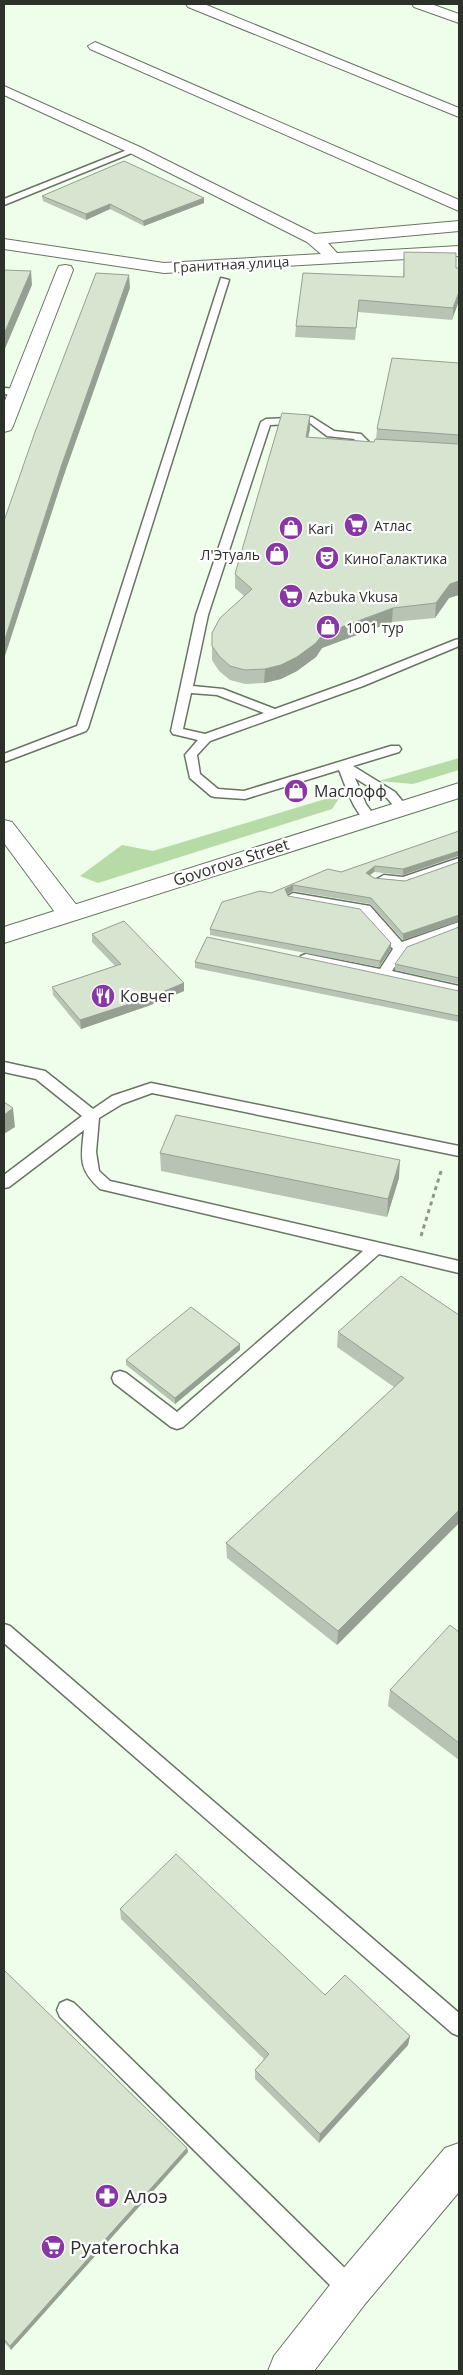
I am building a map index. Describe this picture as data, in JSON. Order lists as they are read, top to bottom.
{
  "streets": {
    "street": ["Гранитная улица", "Govorova Street"]
  },
  "places": {
    "supermarket": ["Атлас", "Azbuka Vkusa", "Pyaterochka"],
    "shop": [
      "Kari",
      "Л'Этуаль",
      "1001 тур",
      "Маслофф"
    ],
    "theatre": ["КиноГалактика"],
    "restaurant": ["Ковчег"],
    "pharmacy": ["Алоэ"]
  }
}
